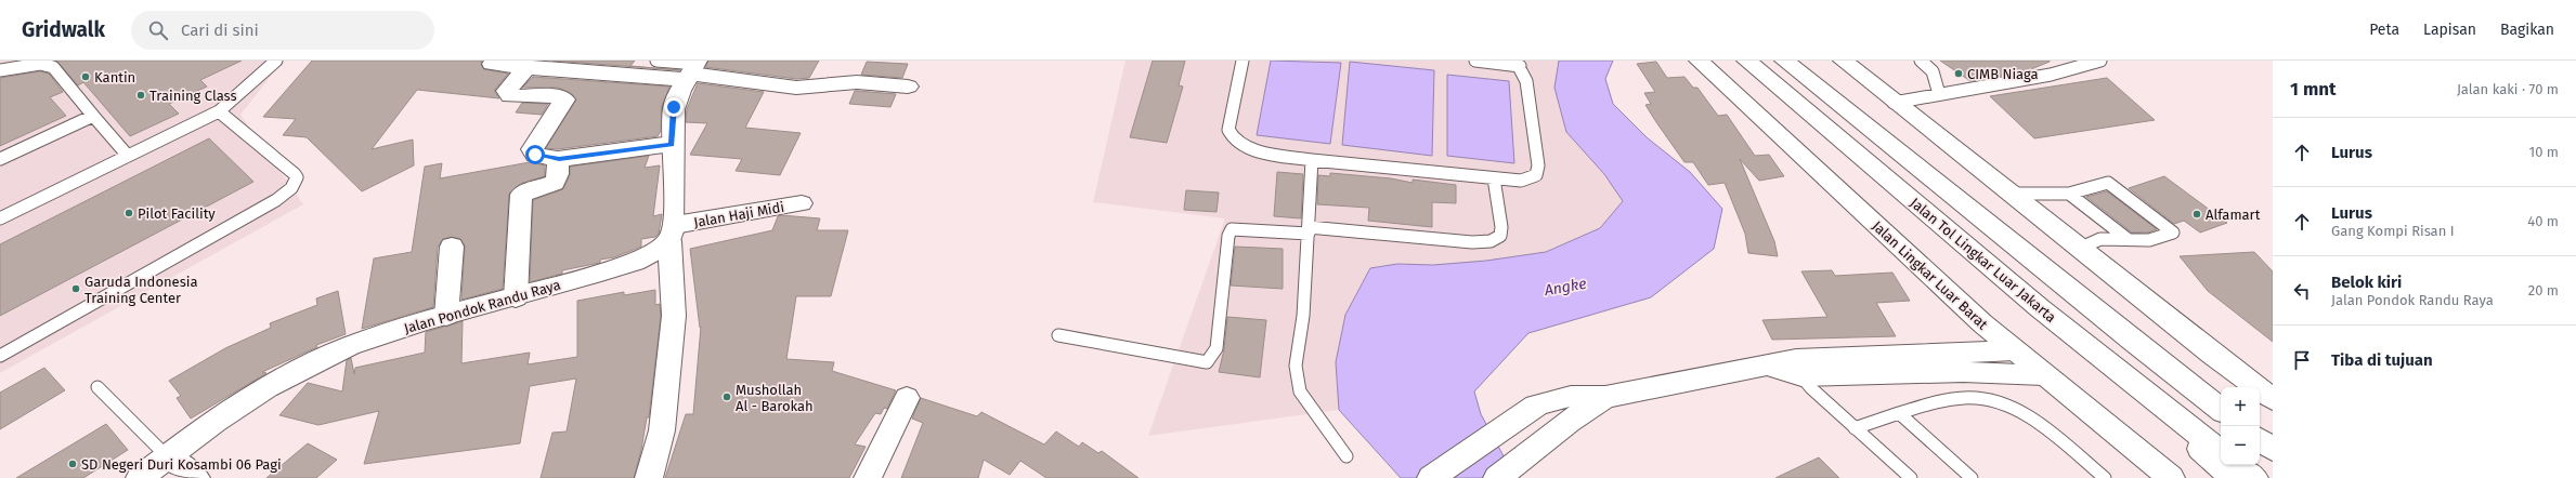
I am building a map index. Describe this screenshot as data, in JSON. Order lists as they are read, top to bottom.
{
  "streets": {
    "main road": [
      "Jalan Haji Midi",
      "Jalan Tol Lingkar Luar Jakarta",
      "Jalan Lingkar Luar Barat",
      "Jalan Pondok Randu Raya"
    ]
  },
  "crossings": [
    ["Jalan Haji Midi", "Jalan Pondok Randu Raya"]
  ],
  "water": ["Angke"],
  "places": [
    "CIMB Niaga",
    "Kantin",
    "Training Class",
    "Pilot Facility",
    "Alfamart",
    "Garuda Indonesia Training Center",
    "Mushollah Al - Barokah",
    "SD Negeri Duri Kosambi 06 Pagi"
  ],
  "page": {
    "header": "Gridwalk",
    "search": "Cari di sini",
    "nav": ["Peta", "Lapisan", "Bagikan"],
    "heading": ["1 mnt", "Jalan kaki · 70 m"],
    "list": [
      ["Lurus", "10 m"],
      ["Lurus", "Gang Kompi Risan I", "40 m"],
      ["Belok kiri", "Jalan Pondok Randu Raya", "20 m"],
      "Tiba di tujuan"
    ],
    "map_buttons": ["+", "−"]
  }
}
